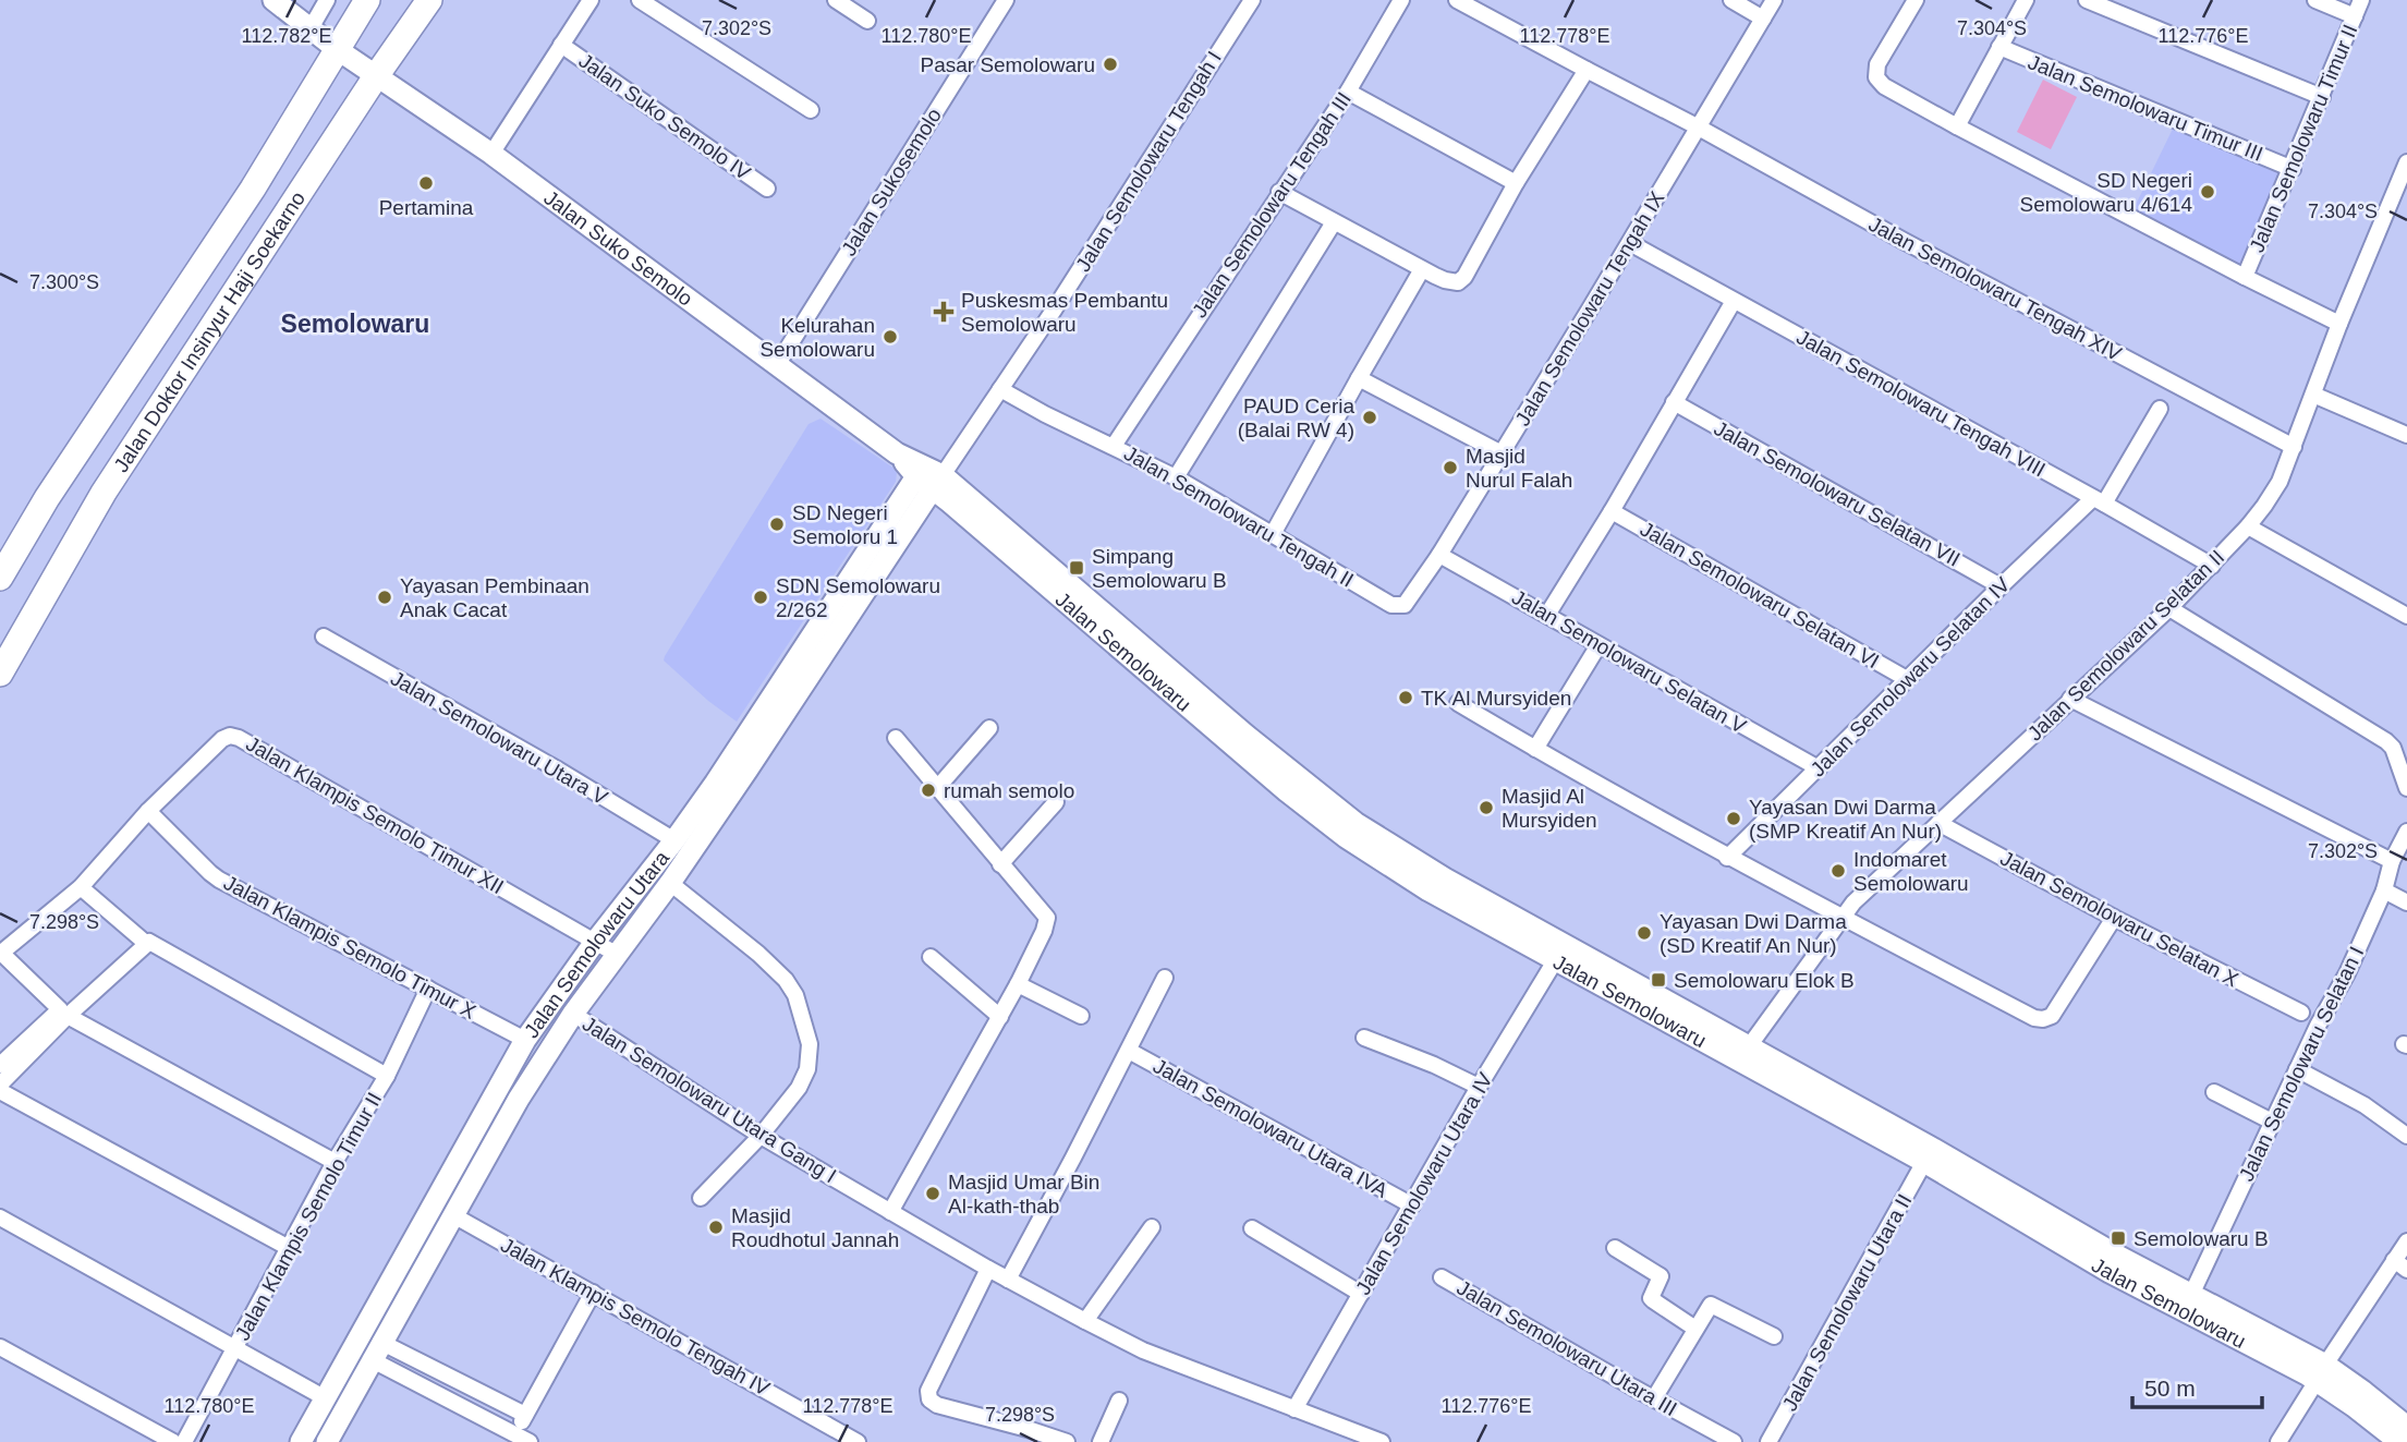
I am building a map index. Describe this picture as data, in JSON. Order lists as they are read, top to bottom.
{
  "streets": {
    "main road": [
      "Jalan Suko Semolo",
      "Jalan Doktor Insinyur Haji Soekarno",
      "Jalan Semolowaru",
      "Jalan Semolowaru Utara"
    ],
    "street": [
      "Jalan Semolowaru Timur III",
      "Jalan Suko Semolo IV",
      "Jalan Semolowaru Timur II",
      "Jalan Semolowaru Tengah I",
      "Jalan Sukosemolo",
      "Jalan Semolowaru Tengah III",
      "Jalan Semolowaru Tengah XIV",
      "Jalan Semolowaru Tengah IX",
      "Jalan Semolowaru Tengah VIII",
      "Jalan Semolowaru Selatan VII",
      "Jalan Semolowaru Tengah II",
      "Jalan Semolowaru Selatan VI",
      "Jalan Semolowaru Selatan II",
      "Jalan Semolowaru Selatan V",
      "Jalan Semolowaru Selatan IV",
      "Jalan Semolowaru Utara V",
      "Jalan Klampis Semolo Timur XII",
      "Jalan Semolowaru Selatan X",
      "Jalan Klampis Semolo Timur X",
      "Jalan Semolowaru Selatan I",
      "Jalan Semolowaru Utara Gang I",
      "Jalan Semolowaru Utara IVA",
      "Jalan Semolowaru Utara IV",
      "Jalan Klampis Semolo Timur II",
      "Jalan Semolowaru Utara II",
      "Jalan Klampis Semolo Tengah IV",
      "Jalan Semolowaru Utara III"
    ]
  },
  "crossings": [
    ["Jalan Semolowaru Timur III", "Jalan Semolowaru Timur II"],
    ["Jalan Semolowaru Tengah I", "Jalan Suko Semolo"],
    ["Jalan Semolowaru Tengah I", "Jalan Semolowaru Tengah II"],
    ["Jalan Semolowaru Tengah I", "Jalan Semolowaru"],
    ["Jalan Semolowaru Tengah I", "Jalan Semolowaru Utara"],
    ["Jalan Sukosemolo", "Jalan Suko Semolo"],
    ["Jalan Semolowaru Tengah III", "Jalan Semolowaru Tengah II"],
    ["Jalan Suko Semolo", "Jalan Doktor Insinyur Haji Soekarno"],
    ["Jalan Suko Semolo", "Jalan Semolowaru"],
    ["Jalan Suko Semolo", "Jalan Semolowaru Utara"],
    ["Jalan Semolowaru Tengah XIV", "Jalan Semolowaru Tengah IX"],
    ["Jalan Semolowaru Tengah XIV", "Jalan Semolowaru Selatan II"],
    ["Jalan Semolowaru Tengah IX", "Jalan Semolowaru Tengah VIII"],
    ["Jalan Semolowaru Tengah IX", "Jalan Semolowaru Tengah II"],
    ["Jalan Semolowaru Tengah IX", "Jalan Semolowaru Selatan V"],
    ["Jalan Semolowaru Tengah VIII", "Jalan Semolowaru Selatan II"],
    ["Jalan Semolowaru Tengah VIII", "Jalan Semolowaru Selatan IV"],
    ["Jalan Semolowaru Selatan VII", "Jalan Semolowaru Selatan IV"],
    ["Jalan Semolowaru Selatan VI", "Jalan Semolowaru Selatan IV"],
    ["Jalan Semolowaru Selatan II", "Jalan Semolowaru"],
    ["Jalan Semolowaru Selatan II", "Jalan Semolowaru Selatan X"],
    ["Jalan Semolowaru", "Jalan Semolowaru Utara"],
    ["Jalan Semolowaru", "Jalan Semolowaru Selatan I"],
    ["Jalan Semolowaru", "Jalan Semolowaru Utara IV"],
    ["Jalan Semolowaru", "Jalan Semolowaru Utara II"],
    ["Jalan Semolowaru Selatan V", "Jalan Semolowaru Selatan IV"],
    ["Jalan Semolowaru Utara V", "Jalan Semolowaru Utara"],
    ["Jalan Klampis Semolo Timur XII", "Jalan Semolowaru Utara"],
    ["Jalan Klampis Semolo Timur XII", "Jalan Klampis Semolo Timur X"],
    ["Jalan Semolowaru Utara", "Jalan Klampis Semolo Timur X"],
    ["Jalan Semolowaru Utara", "Jalan Semolowaru Utara Gang I"],
    ["Jalan Semolowaru Utara", "Jalan Klampis Semolo Tengah IV"],
    ["Jalan Klampis Semolo Timur X", "Jalan Klampis Semolo Timur II"],
    ["Jalan Semolowaru Utara Gang I", "Jalan Semolowaru Utara IV"],
    ["Jalan Semolowaru Utara IVA", "Jalan Semolowaru Utara IV"]
  ],
  "districts": ["Semolowaru"],
  "places": {
    "other": [
      "Pasar Semolowaru",
      "Pertamina",
      "SD Negeri Semolowaru 4/614",
      "Kelurahan Semolowaru",
      "PAUD Ceria (Balai RW 4)",
      "Masjid Nurul Falah",
      "SD Negeri Semoloru 1",
      "Yayasan Pembinaan Anak Cacat",
      "SDN Semolowaru 2/262",
      "TK Al Mursyiden",
      "rumah semolo",
      "Masjid Al Mursyiden",
      "Yayasan Dwi Darma (SMP Kreatif An Nur)",
      "Indomaret Semolowaru",
      "Yayasan Dwi Darma (SD Kreatif An Nur)",
      "Masjid Umar Bin Al-kath-thab",
      "Masjid Roudhotul Jannah"
    ],
    "health": ["Puskesmas Pembantu Semolowaru"],
    "transit": ["Simpang Semolowaru B", "Semolowaru Elok B", "Semolowaru B"]
  },
  "scale_bar": "50 m",
  "coordinates": [
    "7.302°S",
    "7.304°S",
    "112.782°E",
    "112.780°E",
    "112.778°E",
    "112.776°E",
    "7.300°S",
    "7.298°S"
  ]
}
